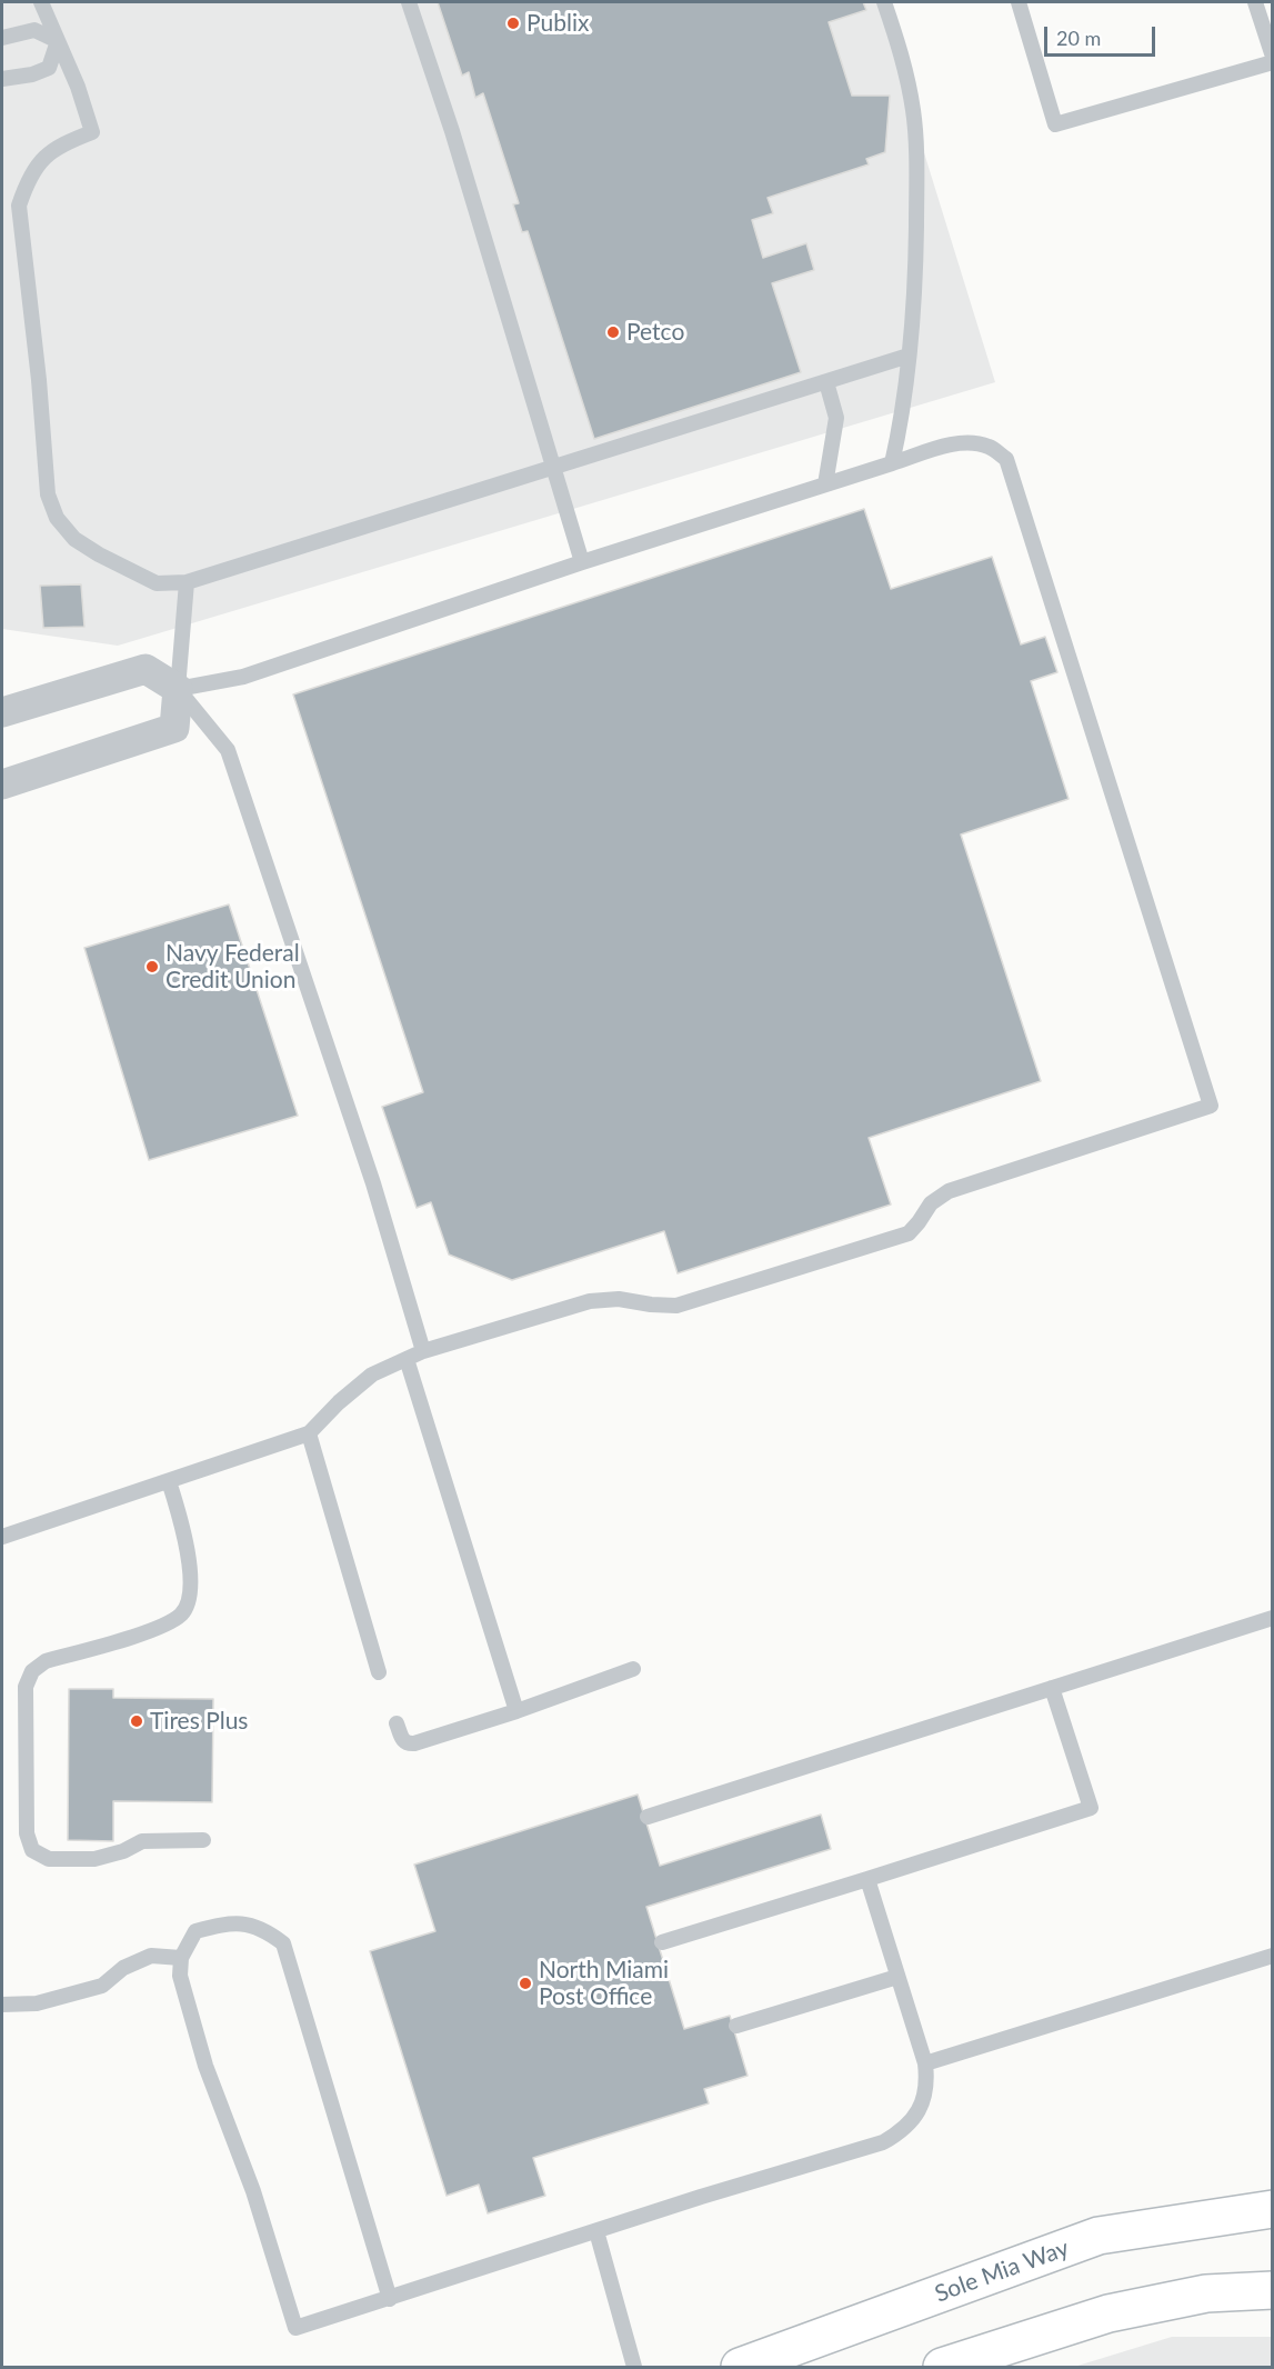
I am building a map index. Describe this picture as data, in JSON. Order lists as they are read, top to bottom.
{
  "streets": {
    "street": ["Sole Mia Way"]
  },
  "places": [
    "Publix",
    "Petco",
    "Navy Federal Credit Union",
    "Tires Plus",
    "North Miami Post Office"
  ],
  "scale_bar": "20 m"
}
